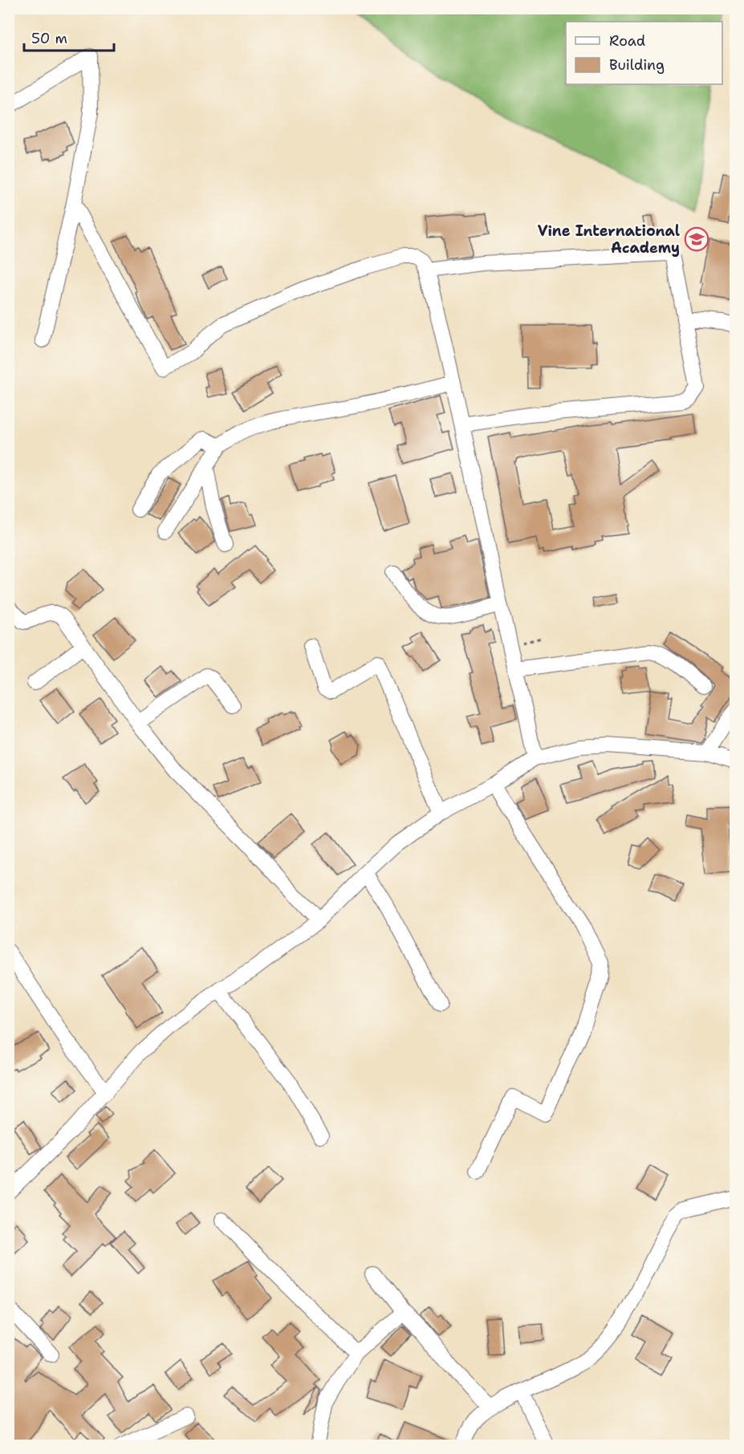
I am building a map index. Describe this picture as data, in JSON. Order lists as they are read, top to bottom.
{
  "places": {
    "school or university": ["Vine International Academy"]
  },
  "legend": ["Road", "Building"],
  "scale_bar": "50 m"
}
